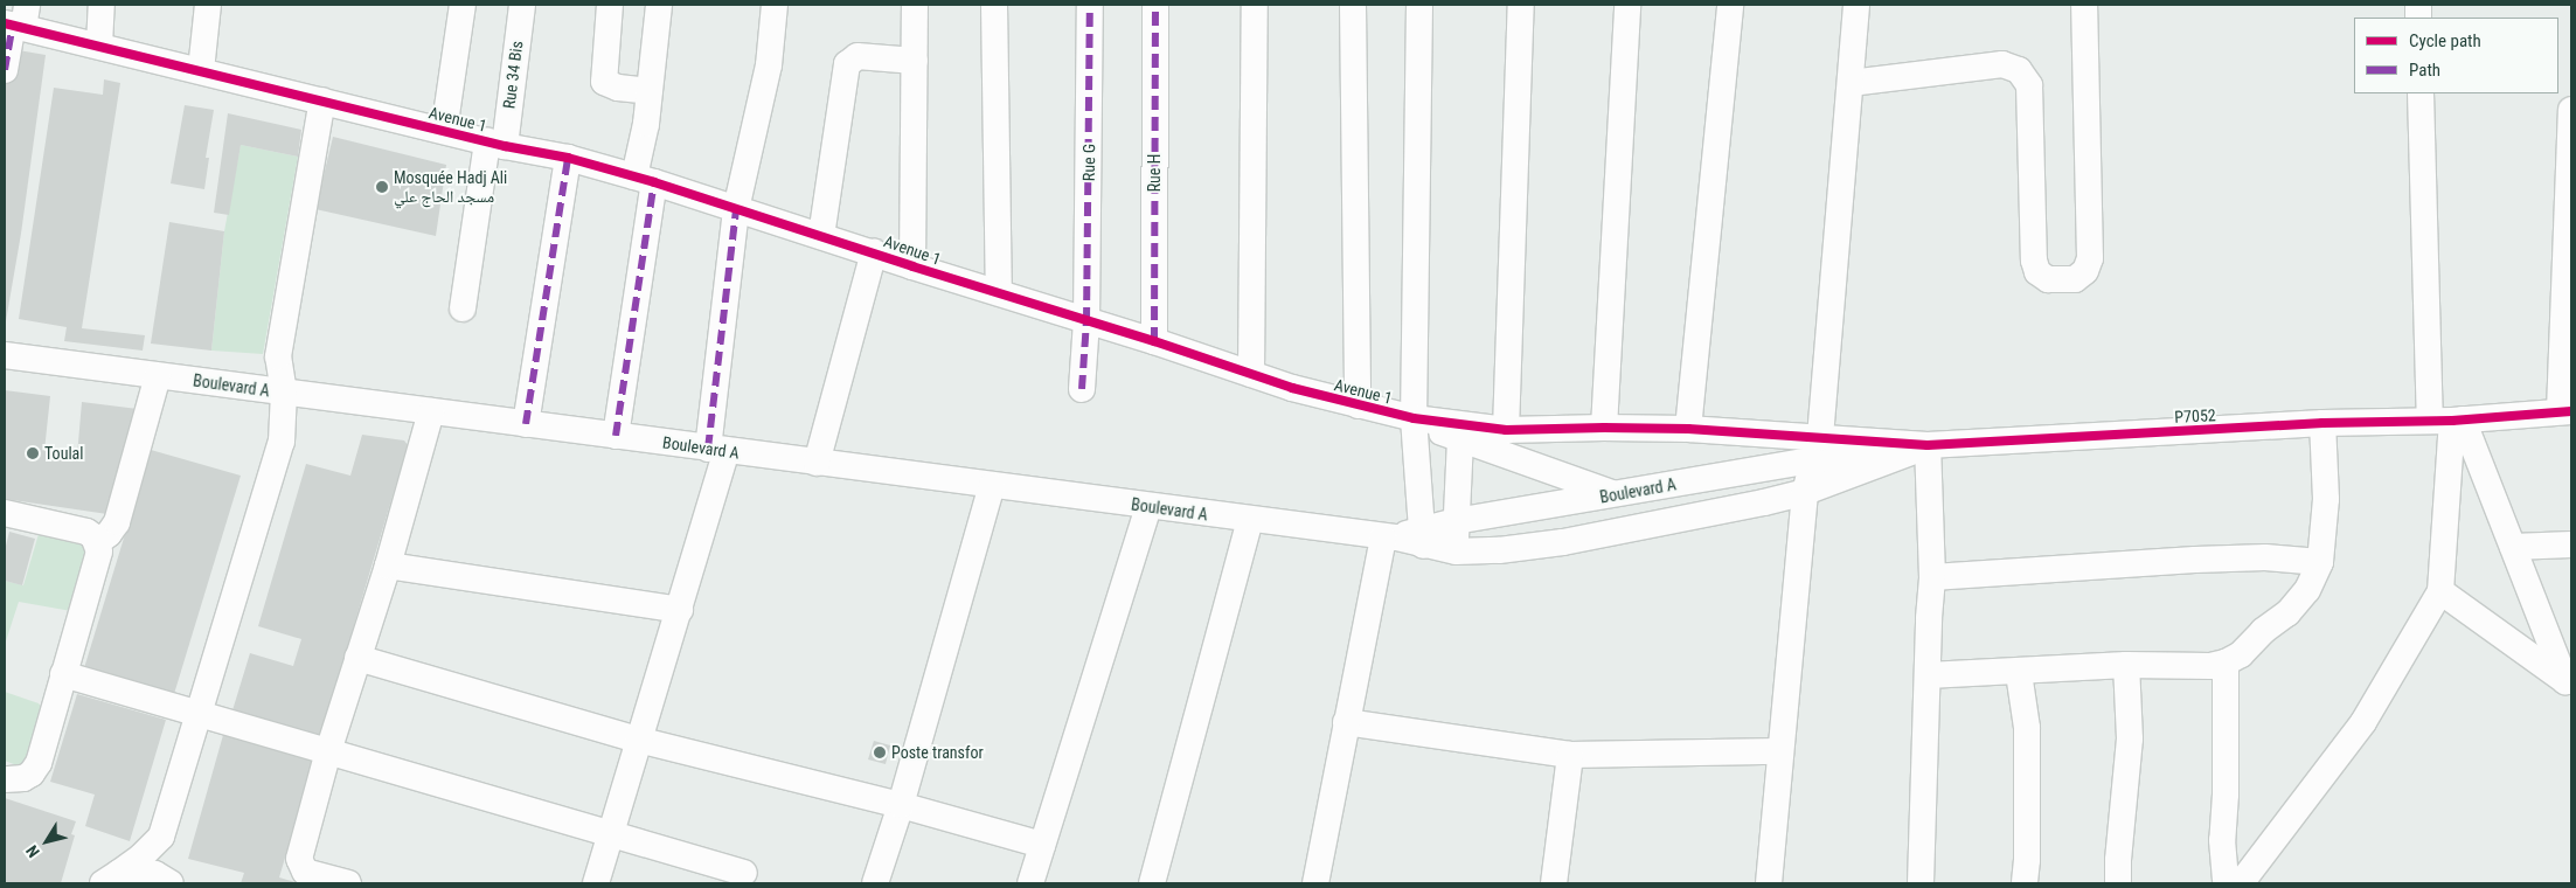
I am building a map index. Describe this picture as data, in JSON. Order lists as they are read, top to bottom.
{
  "streets": {
    "street": [
      "Rue 34 Bis",
      "Avenue 1",
      "Rue G",
      "Rue H",
      "Boulevard A",
      "P7052"
    ]
  },
  "crossings": [
    ["Rue 34 Bis", "Avenue 1"],
    ["Avenue 1", "Rue G"],
    ["Avenue 1", "Rue H"],
    ["Boulevard A", "P7052"]
  ],
  "places": ["Mosquée Hadj Ali مسجد الحاج علي", "Toulal", "Poste transfor"],
  "legend": ["Cycle path", "Path"],
  "north": "bottom left"
}
